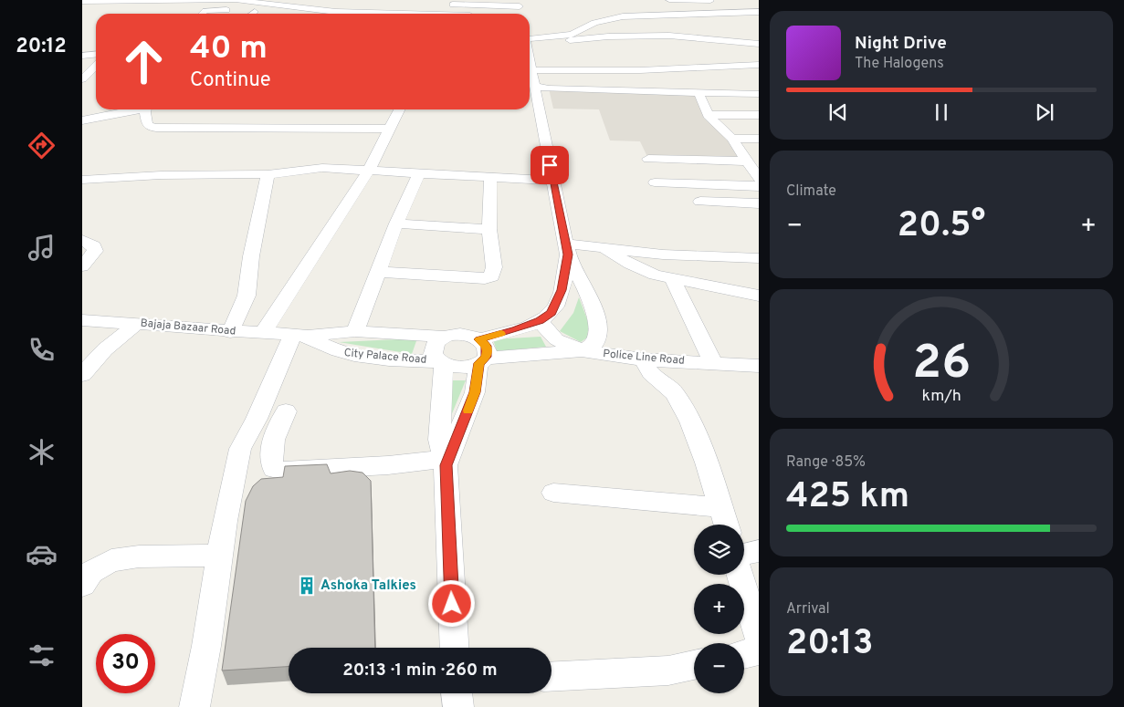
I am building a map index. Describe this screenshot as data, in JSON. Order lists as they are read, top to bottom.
{
  "streets": {
    "street": ["Bajaja Bazaar Road", "City Palace Road", "Police Line Road"]
  },
  "crossings": [
    ["Bajaja Bazaar Road", "City Palace Road"]
  ],
  "places": {
    "building": ["Ashoka Talkies"]
  },
  "page": {
    "tabs": "20:12",
    "turn": ["40 m", "Continue"],
    "song": ["Night Drive", "The Halogens"],
    "tile": [
      "Climate",
      ["Range · 85%", "425 km"],
      ["Arrival", "20:13"]
    ],
    "heat": ["−", "20.5°", "+"],
    "map_buttons": ["+", "−"],
    "limit": "30",
    "trip": "20:13 · 1 min · 260 m",
    "gauge": ["26", "km/h"]
  }
}
